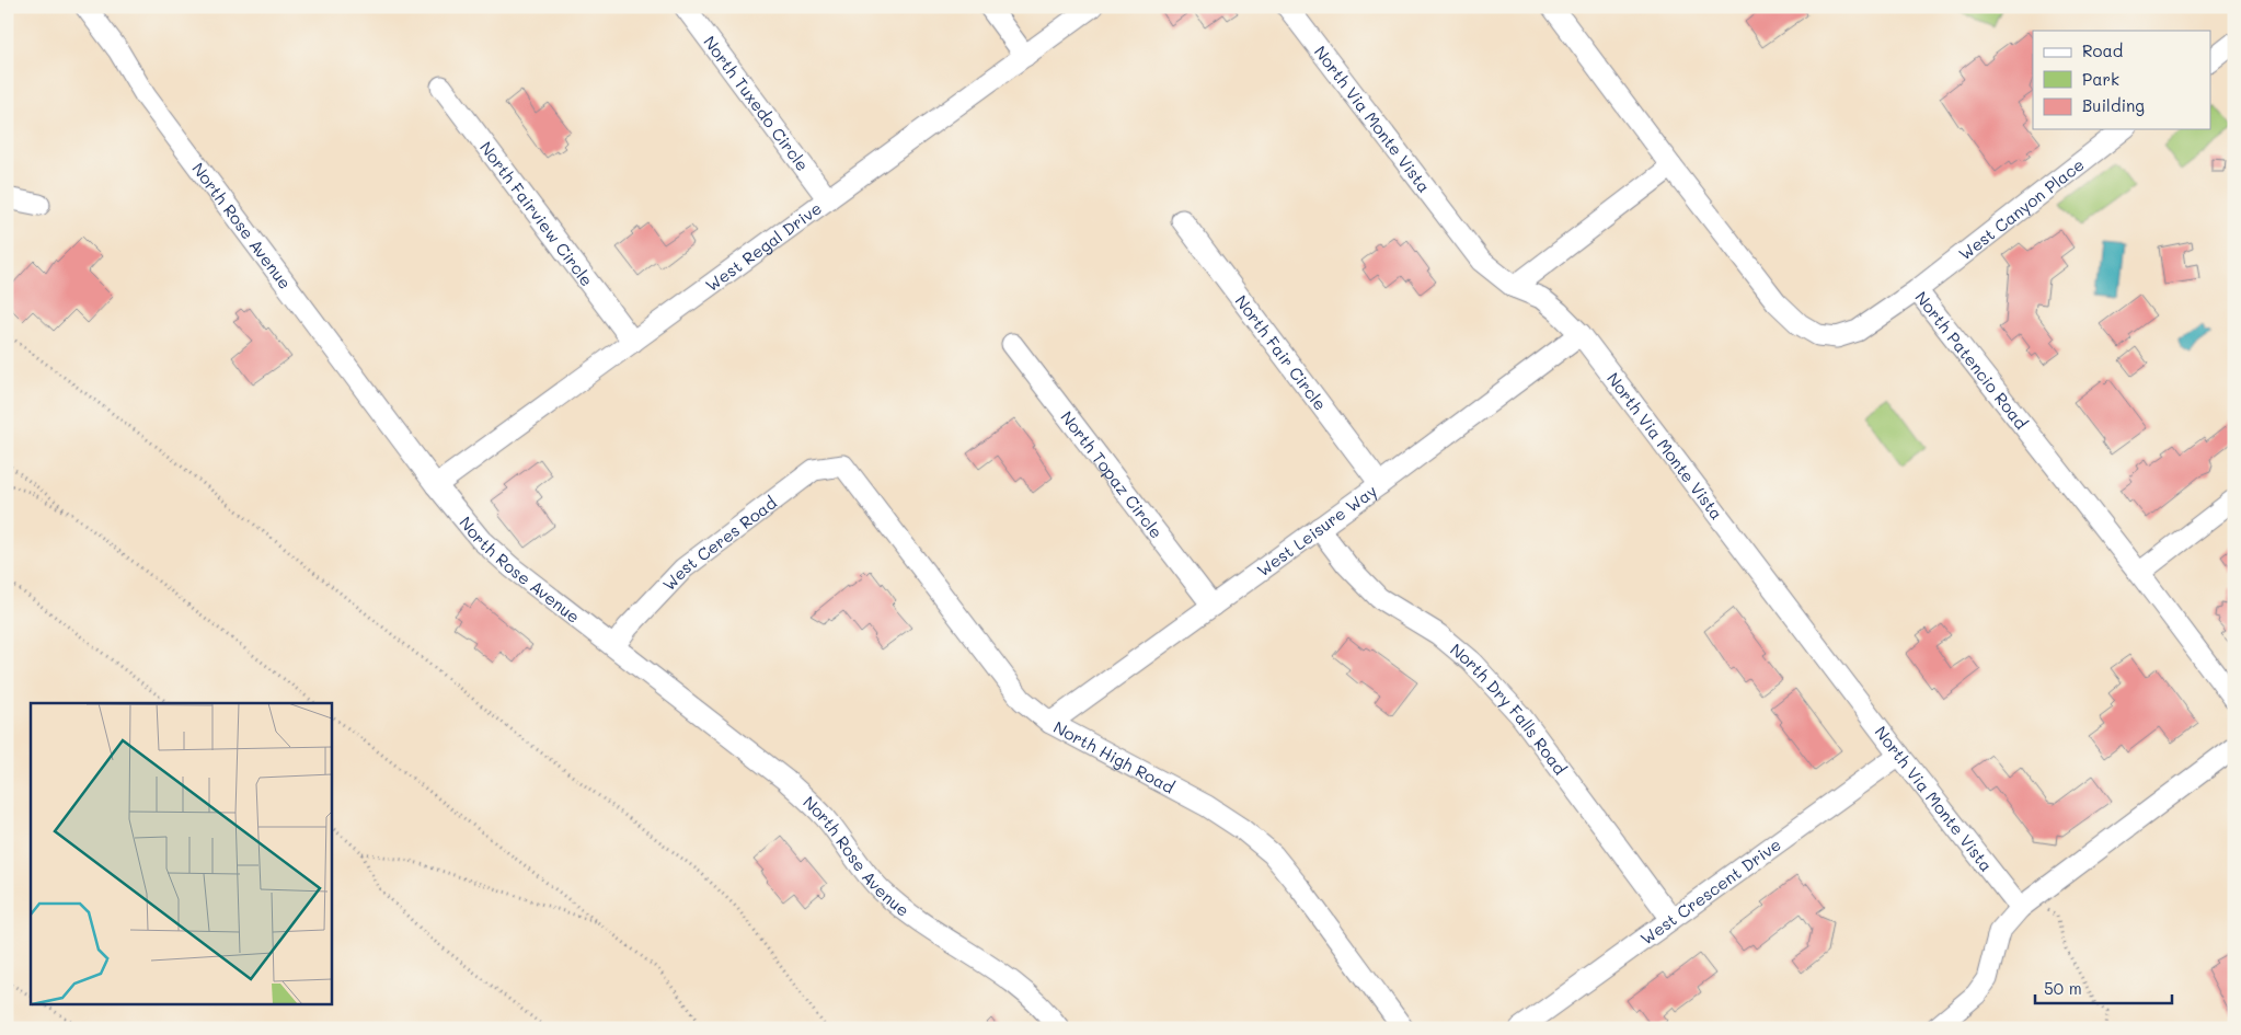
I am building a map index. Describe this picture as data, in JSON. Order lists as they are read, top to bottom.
{
  "streets": {
    "street": [
      "North Tuxedo Circle",
      "North Via Monte Vista",
      "West Canyon Place",
      "North Fairview Circle",
      "North Rose Avenue",
      "West Regal Drive",
      "North Fair Circle",
      "North Patencio Road",
      "North Topaz Circle",
      "West Leisure Way",
      "West Ceres Road",
      "North Dry Falls Road",
      "North High Road",
      "West Crescent Drive"
    ]
  },
  "crossings": [
    ["North Tuxedo Circle", "West Regal Drive"],
    ["North Via Monte Vista", "West Leisure Way"],
    ["North Via Monte Vista", "West Crescent Drive"],
    ["West Canyon Place", "North Patencio Road"],
    ["North Fairview Circle", "West Regal Drive"],
    ["North Rose Avenue", "West Regal Drive"],
    ["North Rose Avenue", "West Ceres Road"],
    ["North Fair Circle", "West Leisure Way"],
    ["North Topaz Circle", "West Leisure Way"],
    ["West Leisure Way", "North Dry Falls Road"],
    ["West Leisure Way", "North High Road"],
    ["West Ceres Road", "North High Road"],
    ["North Dry Falls Road", "West Crescent Drive"]
  ],
  "legend": ["Road", "Park", "Building"],
  "scale_bar": "50 m"
}
